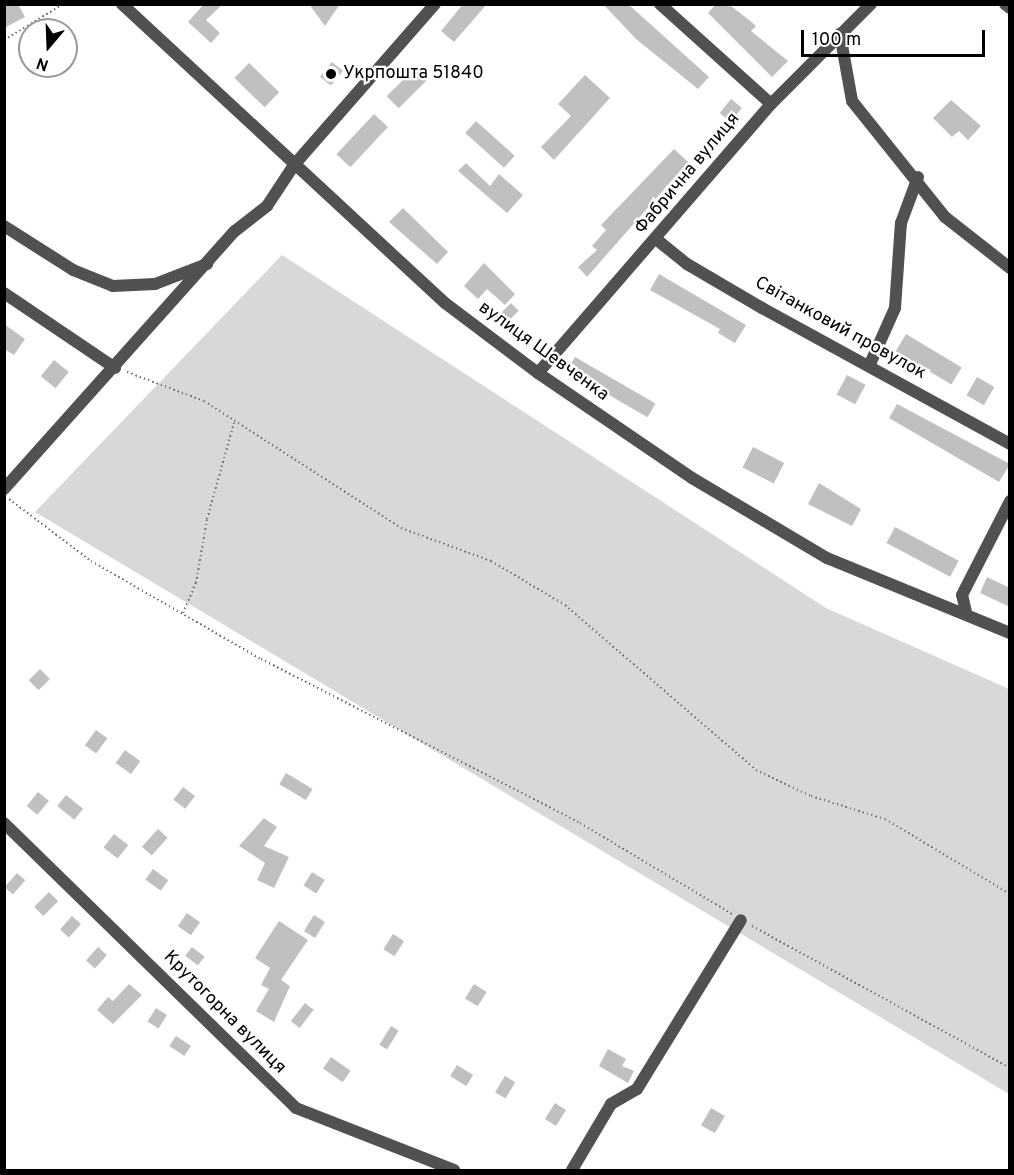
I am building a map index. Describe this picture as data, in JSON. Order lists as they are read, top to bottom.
{
  "streets": {
    "street": [
      "Фабрична вулиця",
      "Світанковий провулок",
      "вулиця Шевченка",
      "Крутогорна вулиця"
    ]
  },
  "crossings": [
    ["Фабрична вулиця", "Світанковий провулок"],
    ["Фабрична вулиця", "вулиця Шевченка"]
  ],
  "places": ["Укрпошта 51840"],
  "scale_bar": "100 m",
  "north": "bottom"
}
